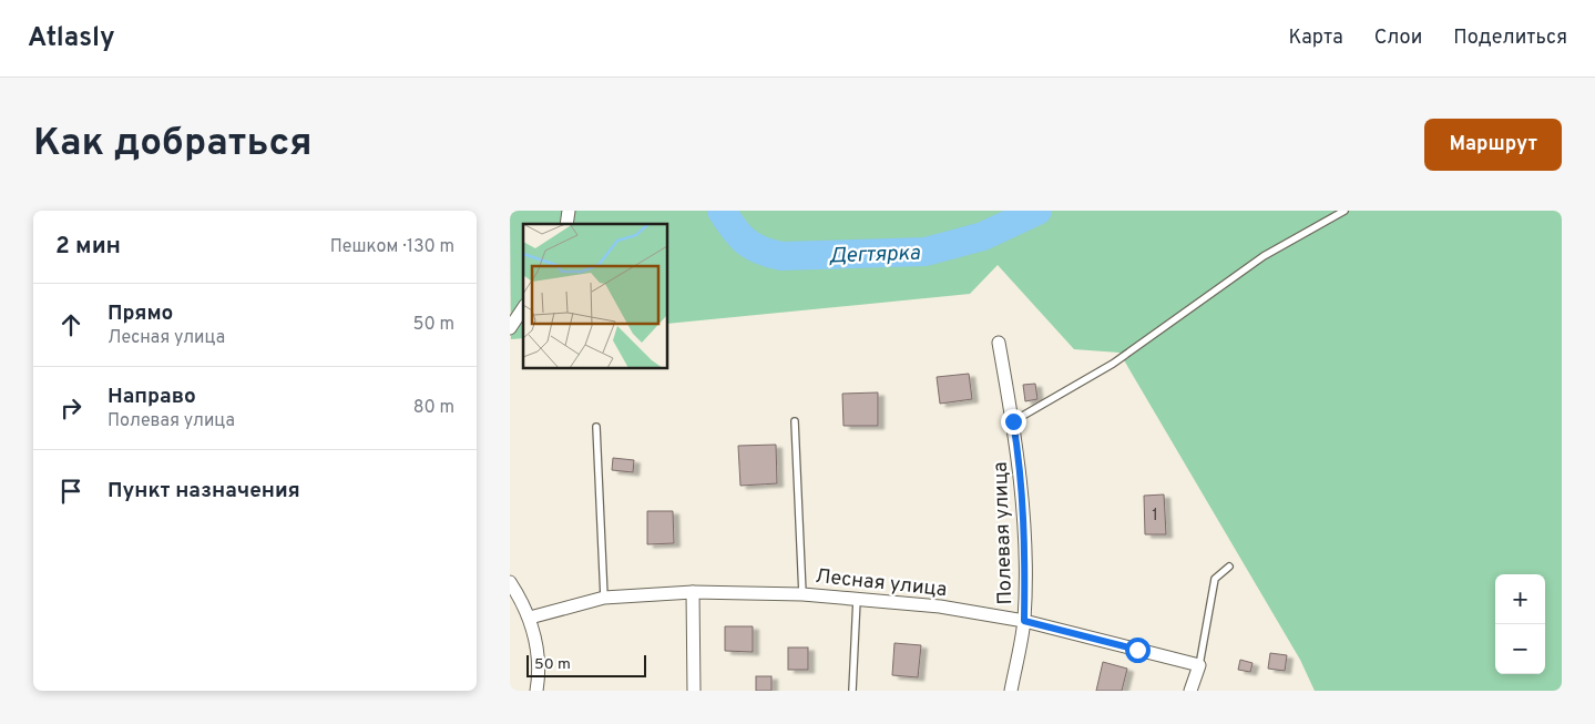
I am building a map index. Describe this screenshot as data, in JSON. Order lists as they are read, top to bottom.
{
  "streets": {
    "street": ["Полевая улица", "Лесная улица"]
  },
  "crossings": [
    ["Полевая улица", "Лесная улица"]
  ],
  "water": ["Дегтярка"],
  "house_numbers": ["1"],
  "scale_bar": "50 m",
  "page": {
    "header": "Atlasly",
    "nav": ["Карта", "Слои", "Поделиться"],
    "buttons": "Маршрут",
    "title": "Как добраться",
    "heading": ["2 мин", "Пешком · 130 m"],
    "list": [
      ["Прямо", "Лесная улица", "50 m"],
      ["Направо", "Полевая улица", "80 m"],
      "Пункт назначения"
    ],
    "map_buttons": ["+", "−"],
    "scale": "50 m"
  }
}
